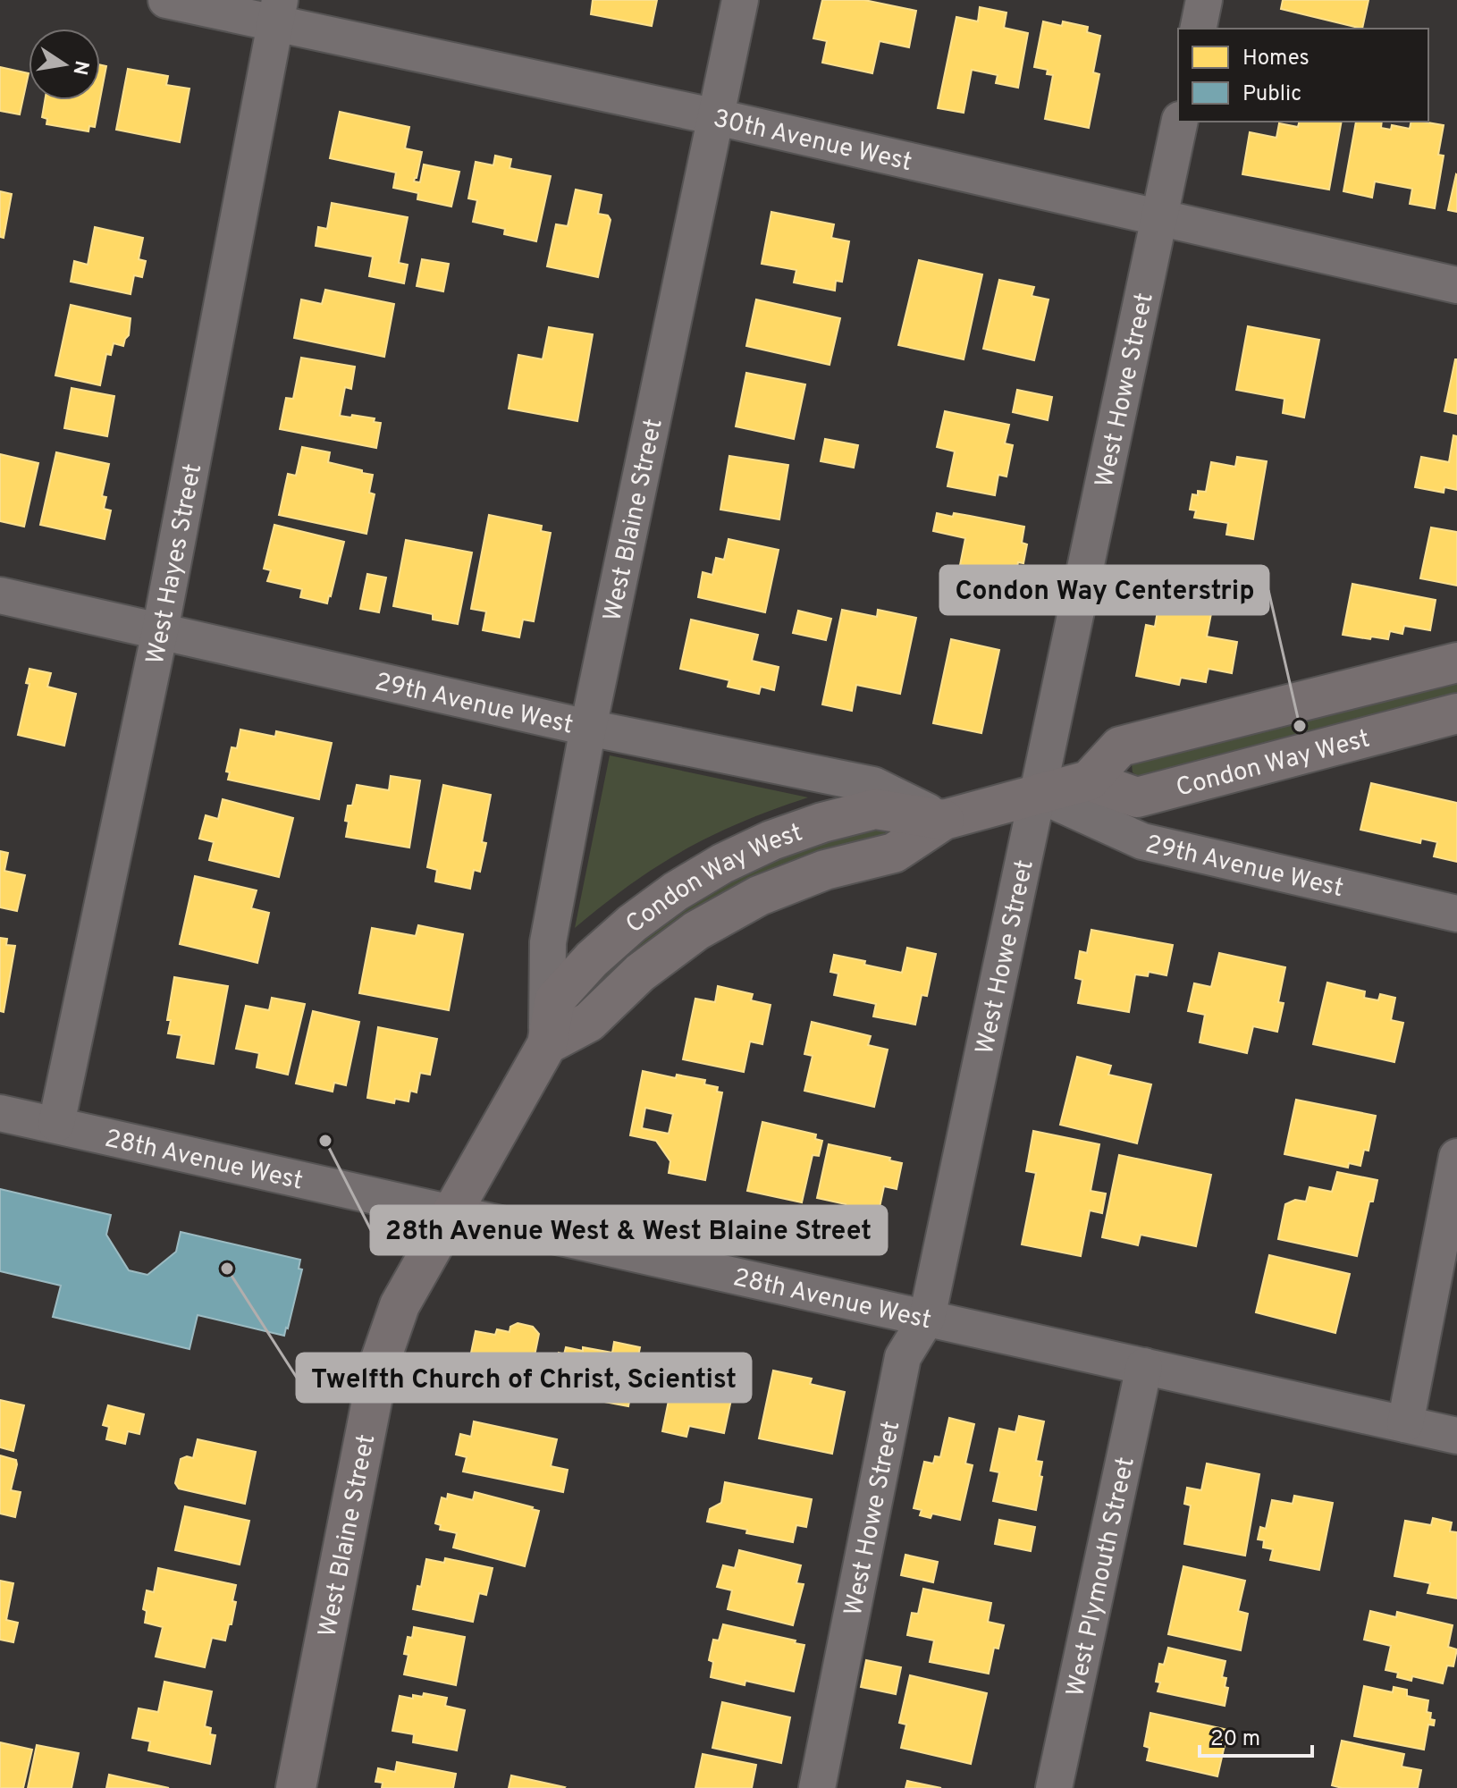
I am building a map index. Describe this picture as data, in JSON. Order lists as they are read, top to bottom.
{
  "streets": {
    "main road": ["West Blaine Street", "Condon Way West"],
    "street": [
      "30th Avenue West",
      "West Howe Street",
      "West Hayes Street",
      "29th Avenue West",
      "28th Avenue West",
      "West Plymouth Street"
    ]
  },
  "crossings": [
    ["30th Avenue West", "West Howe Street"],
    ["30th Avenue West", "West Blaine Street"],
    ["30th Avenue West", "West Hayes Street"],
    ["West Howe Street", "29th Avenue West"],
    ["West Howe Street", "Condon Way West"],
    ["West Howe Street", "28th Avenue West"],
    ["West Blaine Street", "29th Avenue West"],
    ["West Blaine Street", "Condon Way West"],
    ["West Blaine Street", "28th Avenue West"],
    ["West Hayes Street", "29th Avenue West"],
    ["West Hayes Street", "28th Avenue West"],
    ["29th Avenue West", "Condon Way West"],
    ["28th Avenue West", "West Plymouth Street"]
  ],
  "places": ["Condon Way Centerstrip", "28th Avenue West & West Blaine Street", "Twelfth Church of Christ, Scientist"],
  "legend": ["Homes", "Public"],
  "scale_bar": "20 m",
  "north": "right"
}
